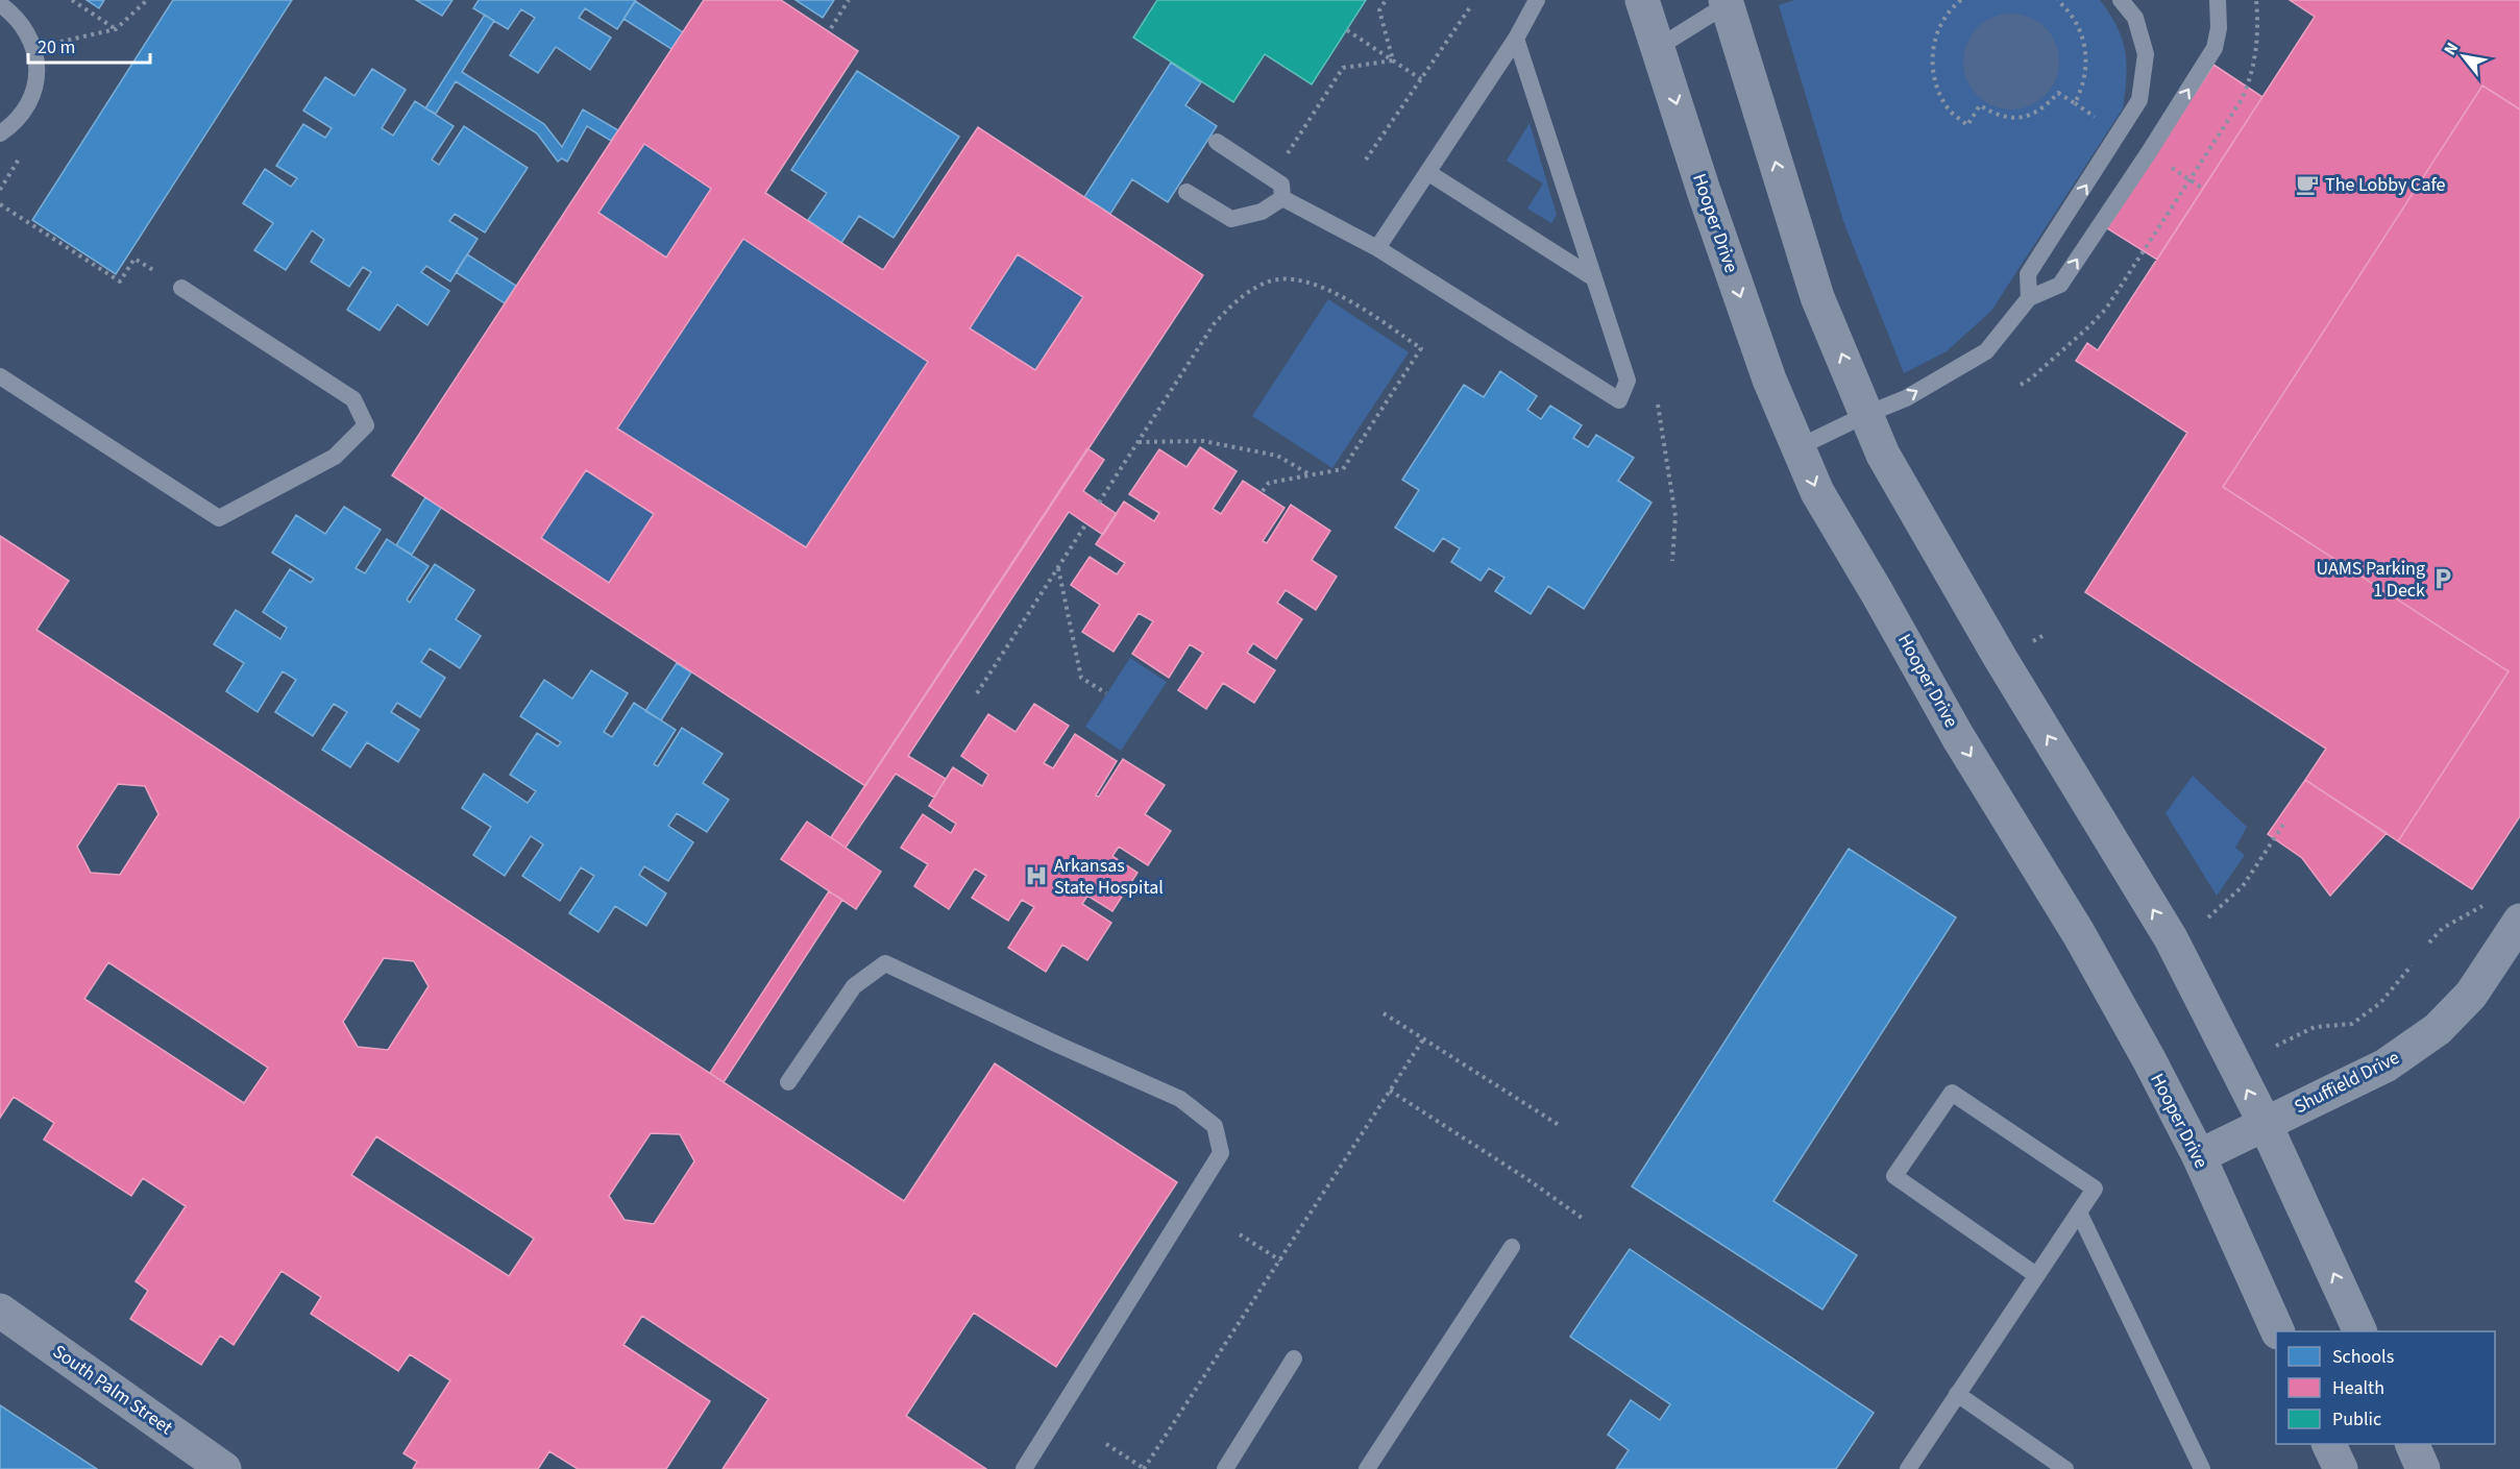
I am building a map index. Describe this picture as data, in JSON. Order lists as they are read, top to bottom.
{
  "streets": {
    "street": ["Hooper Drive", "Shuffield Drive", "South Palm Street"]
  },
  "crossings": [
    ["Hooper Drive", "Shuffield Drive"]
  ],
  "places": {
    "cafe": ["The Lobby Cafe"],
    "parking": ["UAMS Parking 1 Deck"],
    "hospital": ["Arkansas State Hospital"]
  },
  "legend": ["Schools", "Health", "Public"],
  "scale_bar": "20 m",
  "north": "top left"
}
